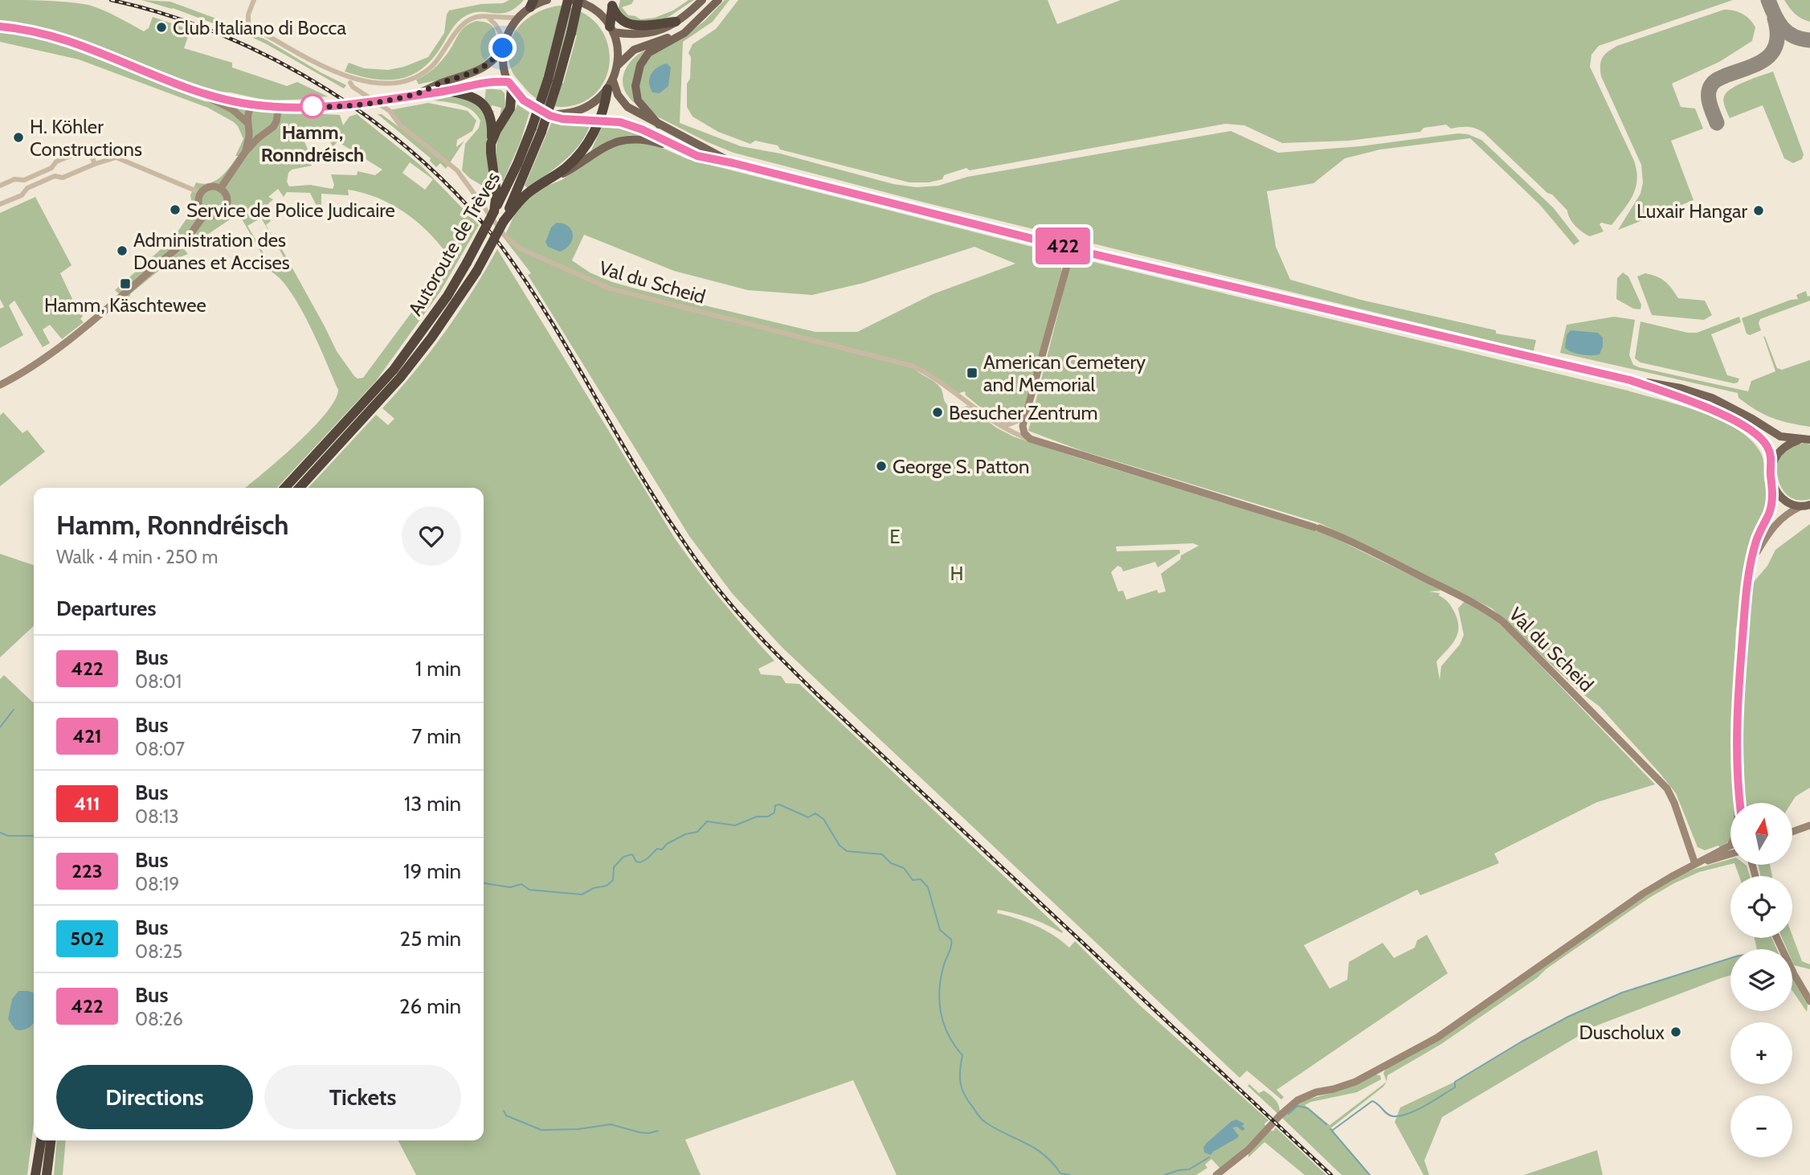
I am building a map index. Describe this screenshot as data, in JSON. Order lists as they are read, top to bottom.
{
  "streets": {
    "highway": ["Autoroute de Trèves"],
    "main road": ["Val du Scheid"]
  },
  "parks": ["E", "H"],
  "places": {
    "other": [
      "Club Italiano di Bocca",
      "Hamm, Ronndréisch",
      "H. Köhler Constructions",
      "Service de Police Judicaire",
      "Luxair Hangar",
      "Administration des Douanes et Accises",
      "Besucher Zentrum",
      "George S. Patton",
      "Duscholux"
    ],
    "transit": ["Hamm, Käschtewee", "American Cemetery and Memorial"]
  },
  "lines": ["bus line 422"],
  "north": "top",
  "page": {
    "on_map": "422",
    "heading": [
      ["Hamm, Ronndréisch", "Walk · 4 min · 250 m"],
      "Departures"
    ],
    "list": [
      {
        "mark": "422",
        "name": "Bus",
        "note": "08:01",
        "value": "1 min"
      },
      {
        "mark": "421",
        "name": "Bus",
        "note": "08:07",
        "value": "7 min"
      },
      {
        "mark": "411",
        "name": "Bus",
        "note": "08:13",
        "value": "13 min"
      },
      {
        "mark": "223",
        "name": "Bus",
        "note": "08:19",
        "value": "19 min"
      },
      {
        "mark": "502",
        "name": "Bus",
        "note": "08:25",
        "value": "25 min"
      },
      {
        "mark": "422",
        "name": "Bus",
        "note": "08:26",
        "value": "26 min"
      }
    ],
    "map_buttons": ["+", "−"],
    "buttons": ["Directions", "Tickets"]
  }
}
